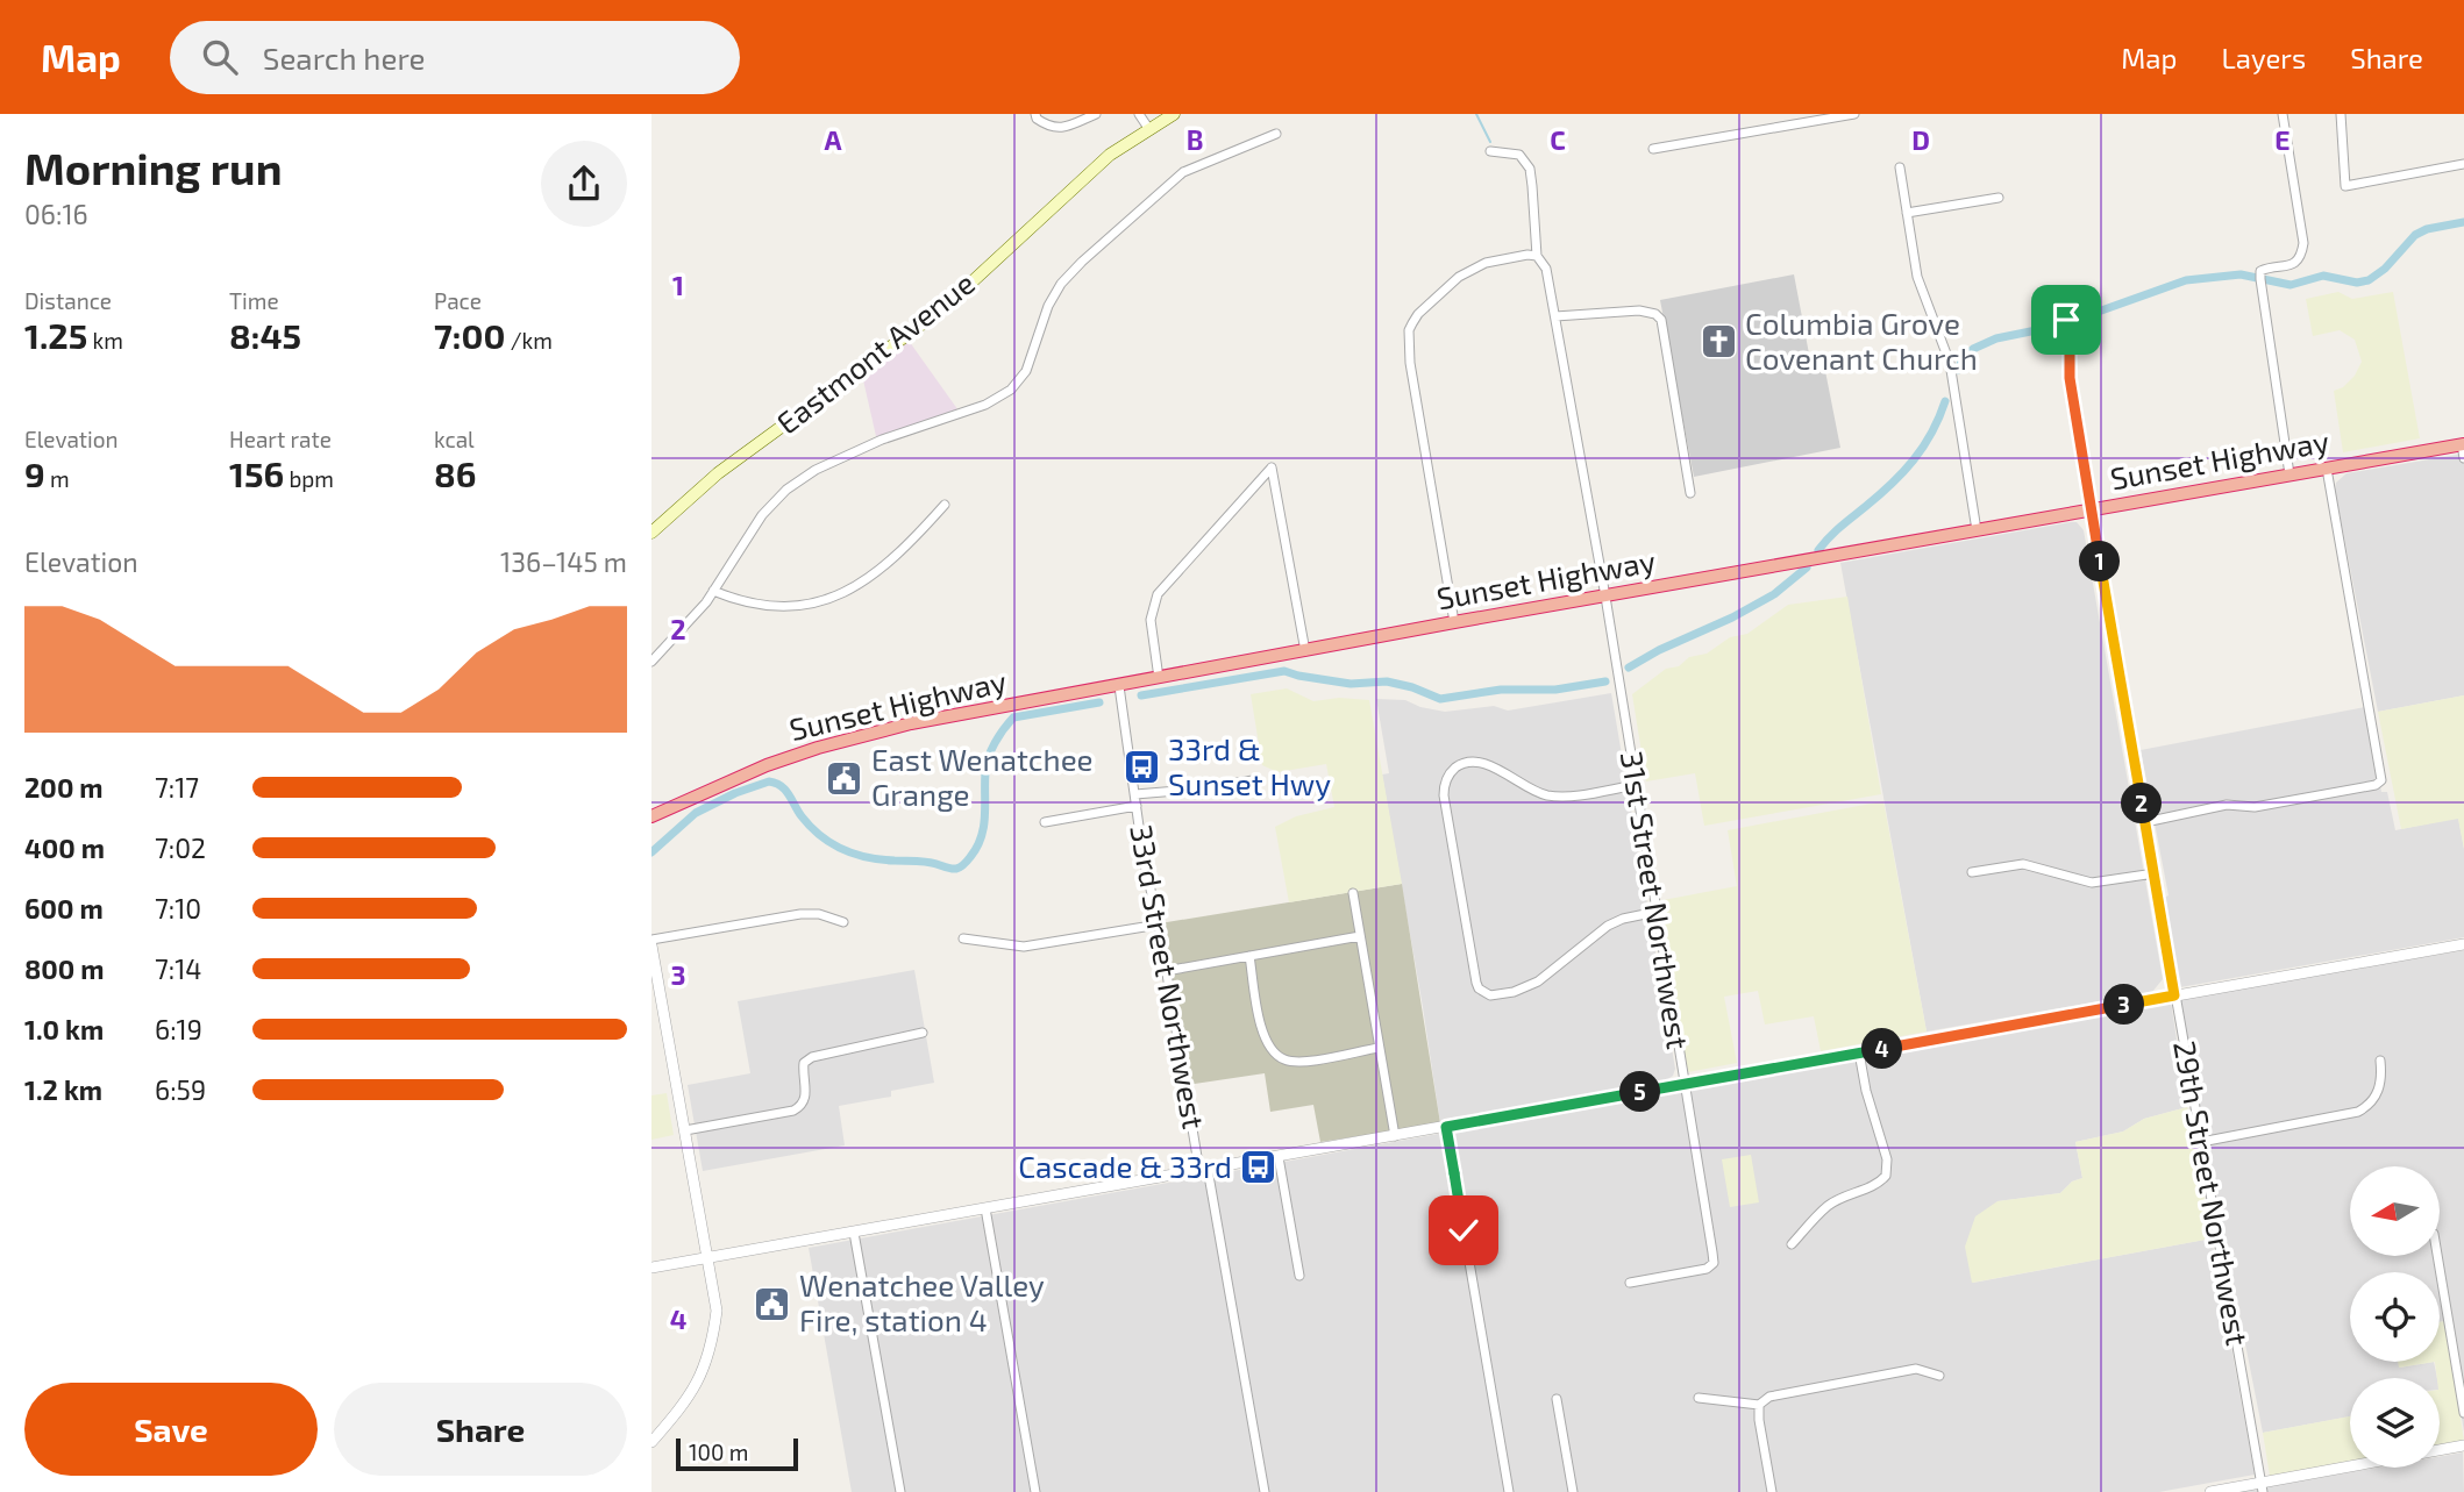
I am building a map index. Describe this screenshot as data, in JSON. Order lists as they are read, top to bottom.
{
  "streets": {
    "highway": ["Sunset Highway"],
    "main road": ["Eastmont Avenue"],
    "street": ["31st Street Northwest", "33rd Street Northwest", "29th Street Northwest"]
  },
  "crossings": [
    ["Sunset Highway", "31st Street Northwest"],
    ["Sunset Highway", "33rd Street Northwest"],
    ["Sunset Highway", "29th Street Northwest"]
  ],
  "places": {
    "church": ["Columbia Grove Covenant Church"],
    "bus stop": ["33rd & Sunset Hwy", "Cascade & 33rd"],
    "public building": ["East Wenatchee Grange", "Wenatchee Valley Fire, station 4"]
  },
  "scale_bar": "100 m",
  "north": "left",
  "page": {
    "header": "Map",
    "search": "Search here",
    "nav": ["Map", "Layers", "Share"],
    "heading": ["Morning run", "06:16"],
    "stats": [
      ["Distance", "1.25 km"],
      ["Time", "8:45"],
      ["Pace", "7:00 /km"],
      ["Elevation", "9 m"],
      ["Heart rate", "156 bpm"],
      ["kcal", "86"]
    ],
    "chart": ["Elevation", "136–145 m"],
    "pins": [
      "1",
      "2",
      "3",
      "4",
      "5"
    ],
    "list": [
      {
        "name": "200 m",
        "note": "7:17"
      },
      {
        "name": "400 m",
        "note": "7:02"
      },
      {
        "name": "600 m",
        "note": "7:10"
      },
      {
        "name": "800 m",
        "note": "7:14"
      },
      {
        "name": "1.0 km",
        "note": "6:19"
      },
      {
        "name": "1.2 km",
        "note": "6:59"
      }
    ],
    "buttons": ["Save", "Share"],
    "scale": "100 m"
  },
  "grid": {
    "columns": [
      "A",
      "B",
      "C",
      "D",
      "E"
    ],
    "rows": [
      "1",
      "2",
      "3",
      "4"
    ]
  }
}
